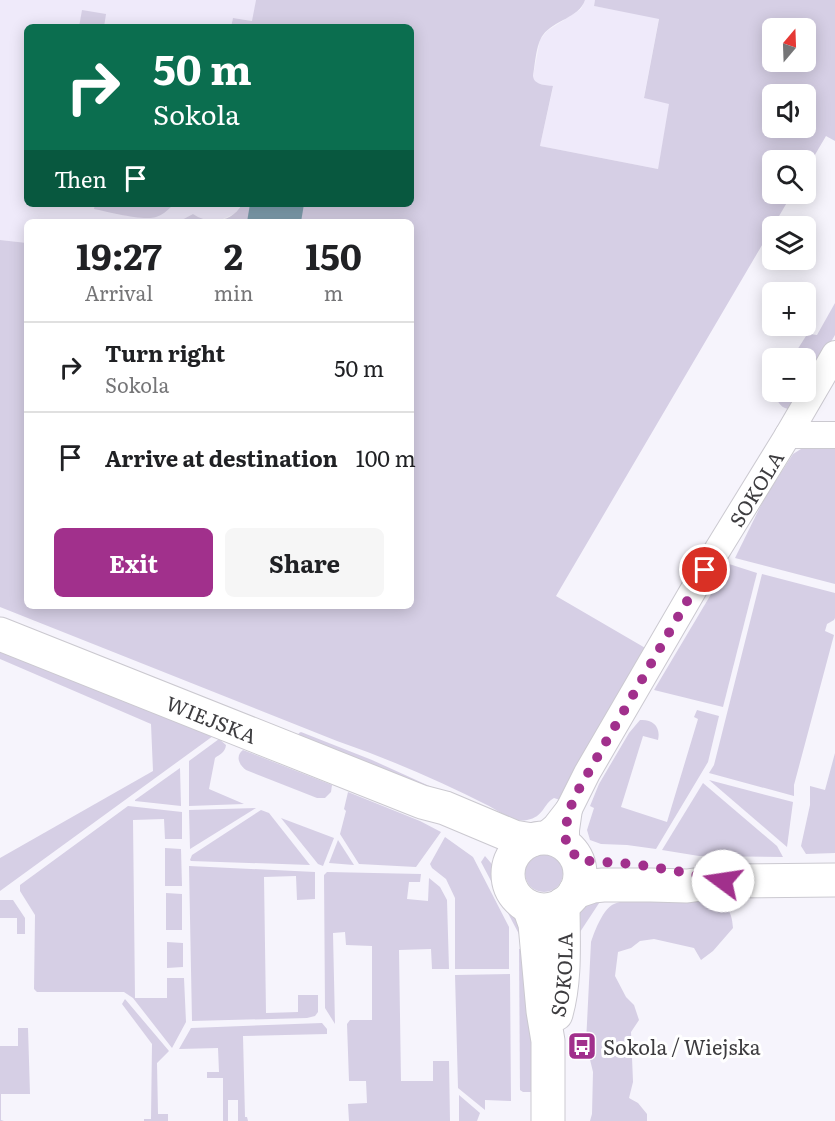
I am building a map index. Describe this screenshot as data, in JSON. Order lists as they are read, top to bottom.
{
  "streets": {
    "street": ["SOKOLA", "WIEJSKA"]
  },
  "crossings": [
    ["SOKOLA", "WIEJSKA"]
  ],
  "places": {
    "bus stop": ["Sokola / Wiejska"]
  },
  "north": "top",
  "page": {
    "map_buttons": ["+", "−"],
    "turn": ["50 m", "Sokola"],
    "then": "Then",
    "eta": [
      "19:27",
      "Arrival",
      "2",
      "min",
      "150",
      "m"
    ],
    "list": [
      {
        "name": "Turn right",
        "note": "Sokola",
        "value": "50 m"
      },
      {
        "name": "Arrive at destination",
        "value": "100 m"
      }
    ],
    "buttons": ["Exit", "Share"]
  }
}
